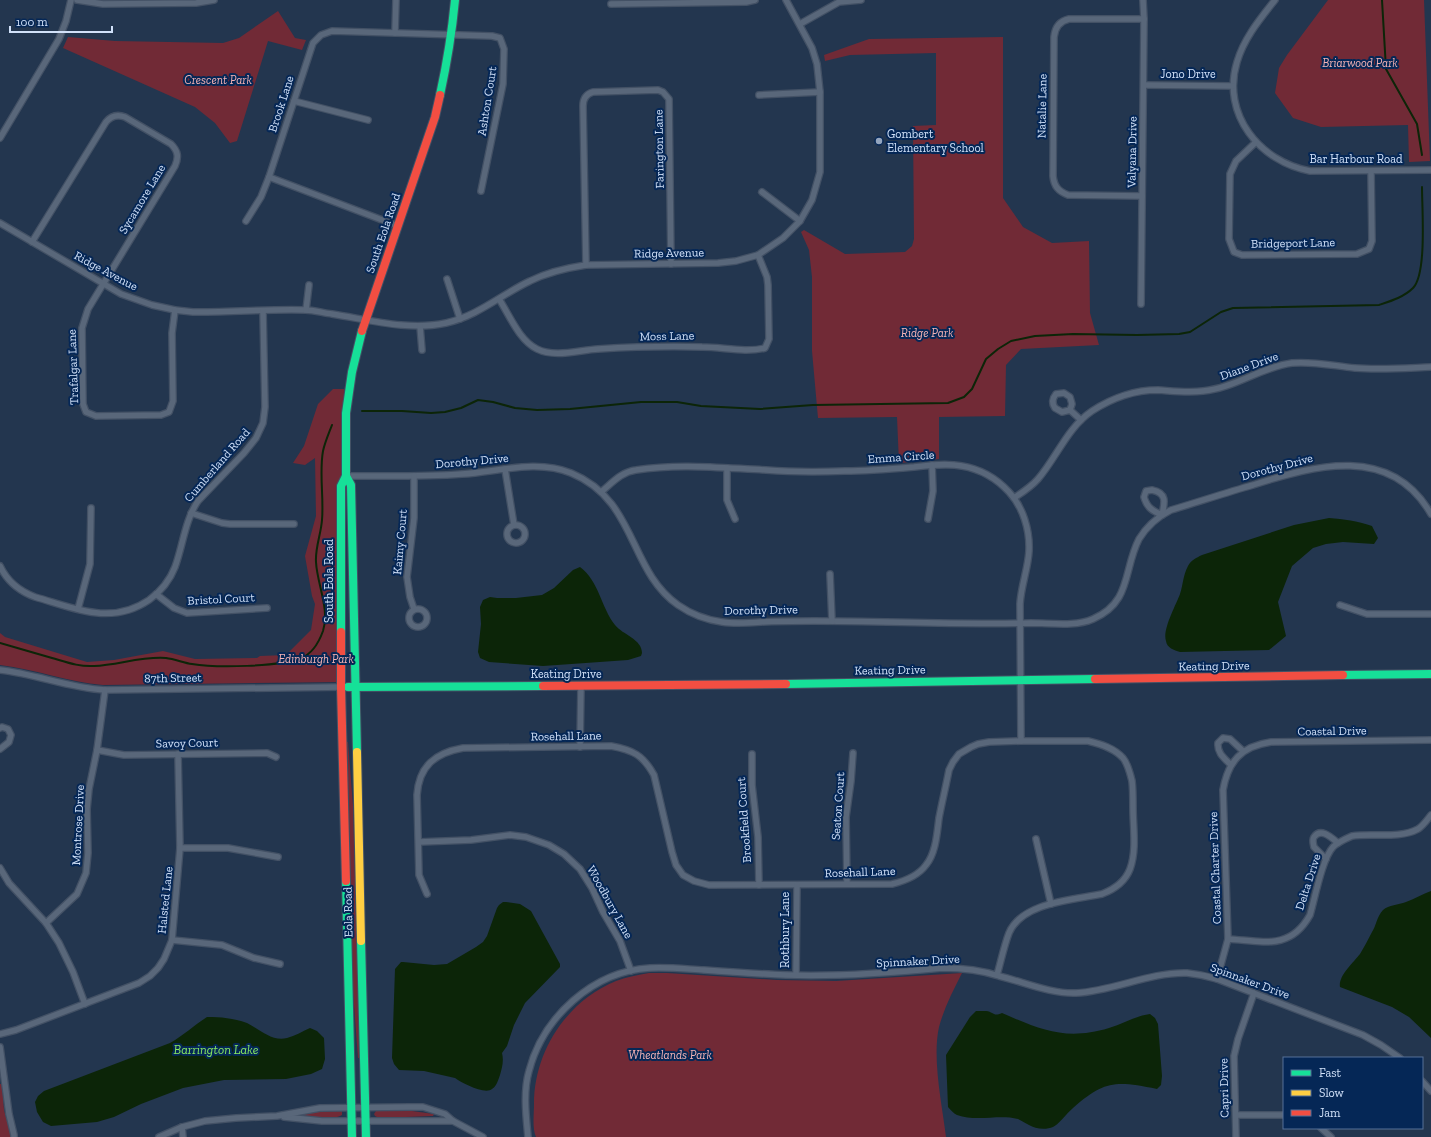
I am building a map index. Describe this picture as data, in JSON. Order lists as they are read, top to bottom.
{
  "streets": {
    "street": [
      "Jono Drive",
      "Ashton Court",
      "Brook Lane",
      "Natalie Lane",
      "Farington Lane",
      "Valyana Drive",
      "Bar Harbour Road",
      "Sycamore Lane",
      "South Eola Road",
      "Bridgeport Lane",
      "Ridge Avenue",
      "Moss Lane",
      "Diane Drive",
      "Trafalgar Lane",
      "Emma Circle",
      "Dorothy Drive",
      "Cumberland Road",
      "Kaimy Court",
      "Bristol Court",
      "Keating Drive",
      "87th Street",
      "Coastal Drive",
      "Rosehall Lane",
      "Savoy Court",
      "Seaton Court",
      "Brookfield Court",
      "Montrose Drive",
      "Coastal Charter Drive",
      "Delta Drive",
      "Halsted Lane",
      "Woodbury Lane",
      "Eola Road",
      "Rothbury Lane",
      "Spinnaker Drive",
      "Capri Drive"
    ]
  },
  "crossings": [
    ["Jono Drive", "Valyana Drive"],
    ["Jono Drive", "Bar Harbour Road"],
    ["Ashton Court", "Brook Lane"],
    ["Ashton Court", "South Eola Road"],
    ["Brook Lane", "South Eola Road"],
    ["Natalie Lane", "Valyana Drive"],
    ["Farington Lane", "Ridge Avenue"],
    ["Bar Harbour Road", "Bridgeport Lane"],
    ["Sycamore Lane", "Ridge Avenue"],
    ["Sycamore Lane", "Trafalgar Lane"],
    ["South Eola Road", "Ridge Avenue"],
    ["South Eola Road", "Dorothy Drive"],
    ["South Eola Road", "Keating Drive"],
    ["South Eola Road", "87th Street"],
    ["South Eola Road", "Eola Road"],
    ["Ridge Avenue", "Moss Lane"],
    ["Ridge Avenue", "Trafalgar Lane"],
    ["Ridge Avenue", "Cumberland Road"],
    ["Diane Drive", "Emma Circle"],
    ["Emma Circle", "Dorothy Drive"],
    ["Emma Circle", "Keating Drive"],
    ["Emma Circle", "Rosehall Lane"],
    ["Dorothy Drive", "Kaimy Court"],
    ["Cumberland Road", "Bristol Court"],
    ["Keating Drive", "87th Street"],
    ["Keating Drive", "Eola Road"],
    ["87th Street", "Montrose Drive"],
    ["87th Street", "Eola Road"],
    ["Coastal Drive", "Coastal Charter Drive"],
    ["Rosehall Lane", "Seaton Court"],
    ["Rosehall Lane", "Brookfield Court"],
    ["Rosehall Lane", "Woodbury Lane"],
    ["Rosehall Lane", "Rothbury Lane"],
    ["Rosehall Lane", "Spinnaker Drive"],
    ["Savoy Court", "Montrose Drive"],
    ["Savoy Court", "Halsted Lane"],
    ["Coastal Charter Drive", "Delta Drive"],
    ["Coastal Charter Drive", "Spinnaker Drive"],
    ["Woodbury Lane", "Spinnaker Drive"],
    ["Rothbury Lane", "Spinnaker Drive"],
    ["Spinnaker Drive", "Capri Drive"]
  ],
  "water": ["Barrington Lake"],
  "parks": [
    "Briarwood Park",
    "Crescent Park",
    "Ridge Park",
    "Edinburgh Park",
    "Wheatlands Park"
  ],
  "places": ["Gombert Elementary School"],
  "legend": ["Fast", "Slow", "Jam"],
  "scale_bar": "100 m"
}
